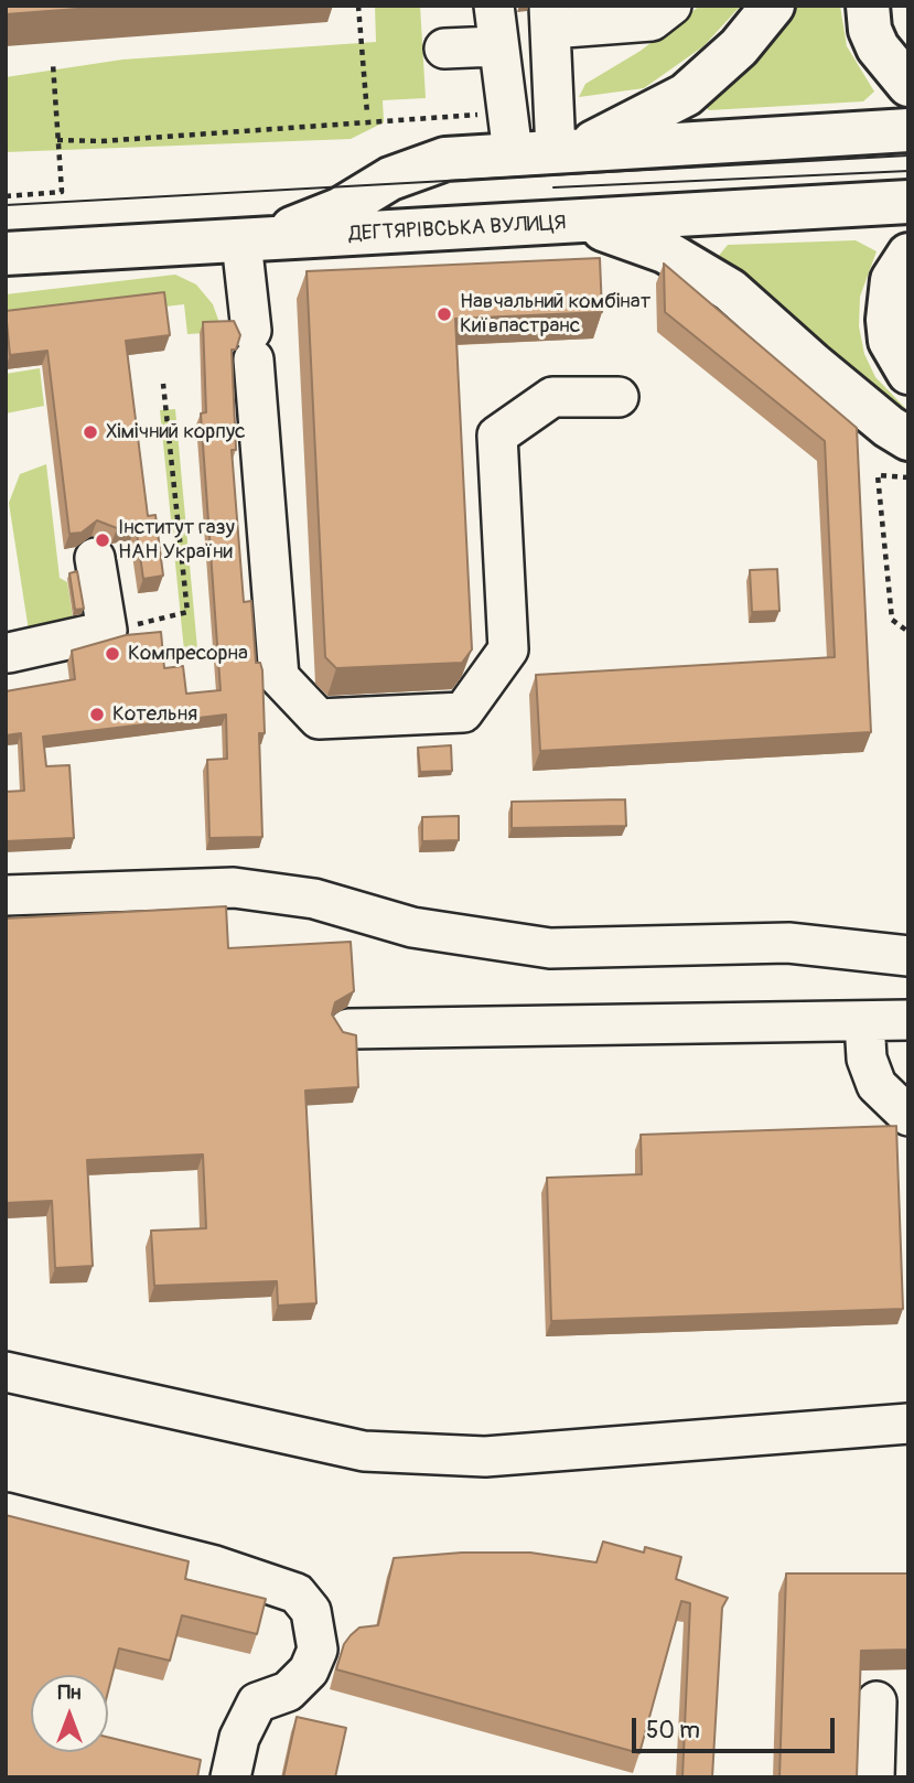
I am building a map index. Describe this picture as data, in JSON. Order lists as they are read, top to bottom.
{
  "streets": {
    "main road": ["ДЕГТЯРІВСЬКА ВУЛИЦЯ"]
  },
  "places": [
    "Навчальний комбінат Київпастранс",
    "Хімічний корпус",
    "Інститут газу НАН України",
    "Компресорна",
    "Котельня"
  ],
  "scale_bar": "50 m",
  "north": "top"
}
